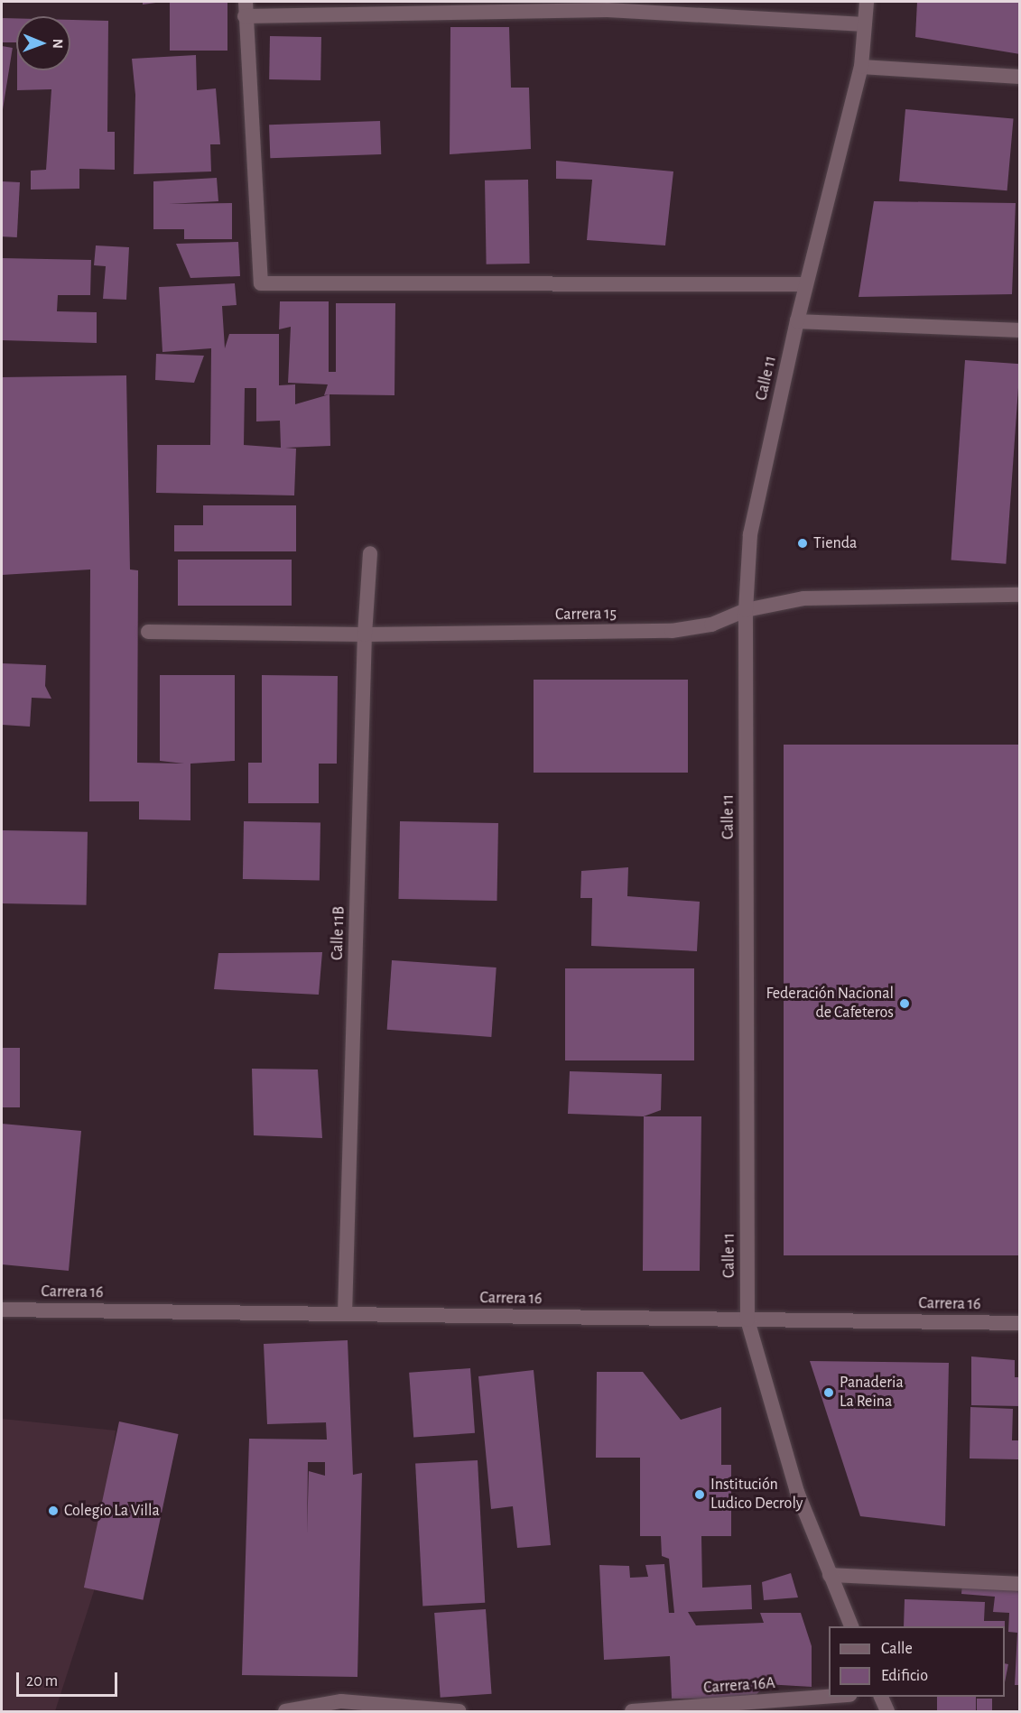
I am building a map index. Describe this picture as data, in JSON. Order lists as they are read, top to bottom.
{
  "streets": {
    "street": [
      "Calle 11",
      "Carrera 15",
      "Calle 11B",
      "Carrera 16",
      "Carrera 16A"
    ]
  },
  "crossings": [
    ["Calle 11", "Carrera 15"],
    ["Calle 11", "Carrera 16"],
    ["Carrera 15", "Calle 11B"],
    ["Calle 11B", "Carrera 16"]
  ],
  "places": [
    "Tienda",
    "Federación Nacional de Cafeteros",
    "Panaderia La Reina",
    "Institución Ludico Decroly",
    "Colegio La Villa"
  ],
  "legend": ["Calle", "Edificio"],
  "scale_bar": "20 m",
  "north": "right"
}
